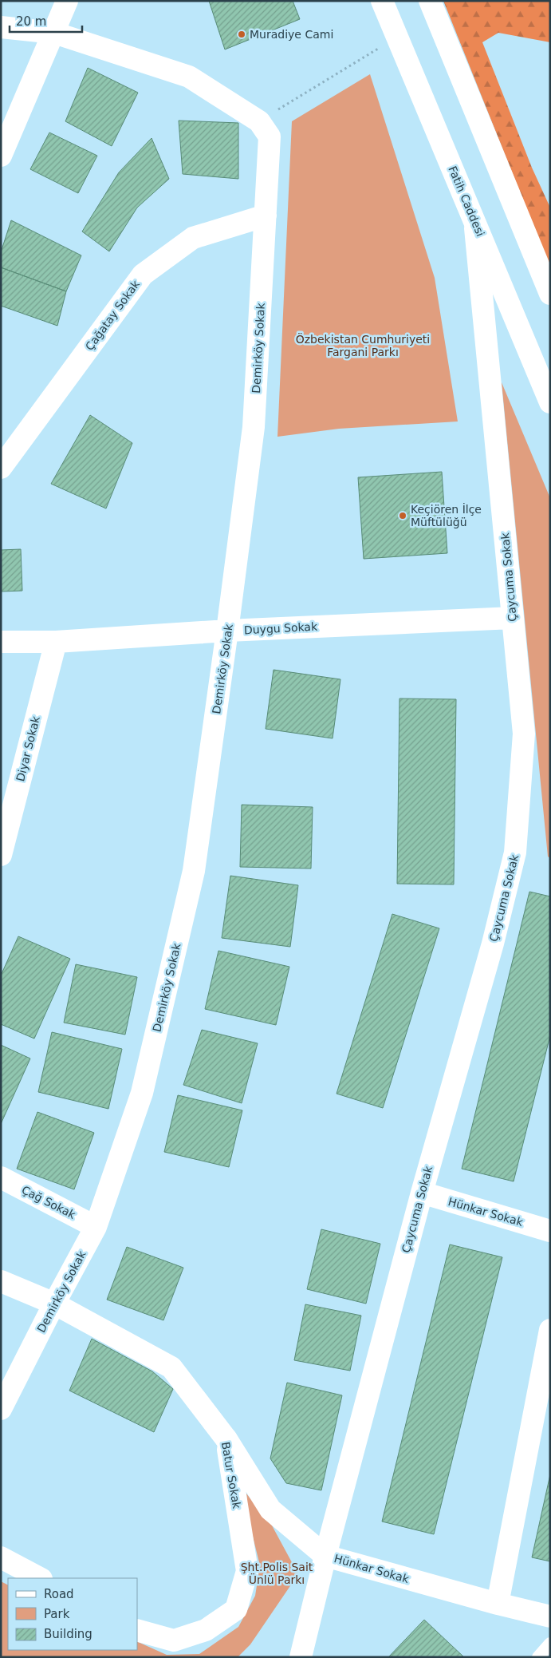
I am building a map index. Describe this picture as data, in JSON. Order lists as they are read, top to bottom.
{
  "streets": {
    "street": [
      "Fatih Caddesi",
      "Çağatay Sokak",
      "Demirköy Sokak",
      "Çaycuma Sokak",
      "Duygu Sokak",
      "Diyar Sokak",
      "Çağ Sokak",
      "Hünkar Sokak",
      "Batur Sokak"
    ]
  },
  "crossings": [
    ["Fatih Caddesi", "Çaycuma Sokak"],
    ["Çağatay Sokak", "Demirköy Sokak"],
    ["Demirköy Sokak", "Duygu Sokak"],
    ["Demirköy Sokak", "Çağ Sokak"],
    ["Demirköy Sokak", "Batur Sokak"],
    ["Çaycuma Sokak", "Duygu Sokak"],
    ["Çaycuma Sokak", "Hünkar Sokak"],
    ["Duygu Sokak", "Diyar Sokak"],
    ["Hünkar Sokak", "Batur Sokak"]
  ],
  "parks": ["Özbekistan Cumhuriyeti Fargani Parkı", "Şht.Polis Sait Ünlü Parkı"],
  "places": ["Muradiye Cami", "Keçiören İlçe Müftülüğü"],
  "legend": ["Road", "Park", "Building"],
  "scale_bar": "20 m"
}
